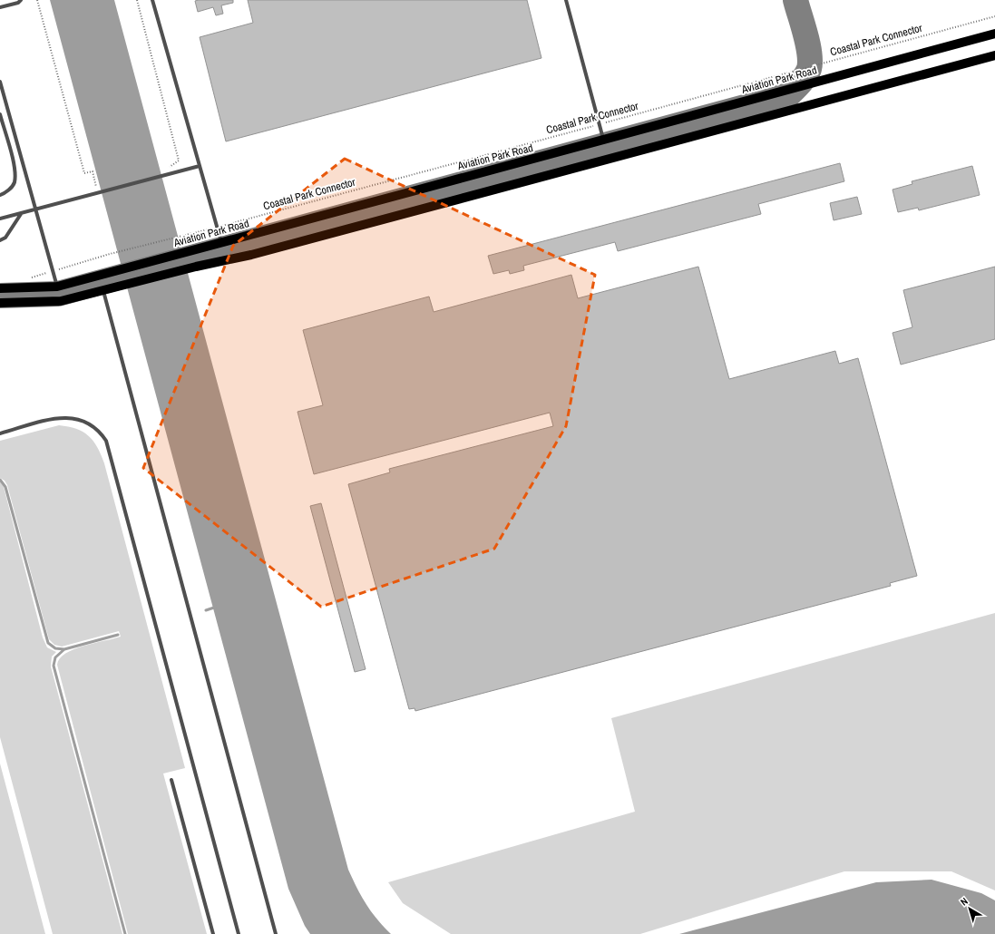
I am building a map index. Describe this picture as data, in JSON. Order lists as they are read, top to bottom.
{
  "streets": {
    "main road": ["Aviation Park Road"],
    "path": ["Coastal Park Connector"]
  },
  "north": "top left"
}
